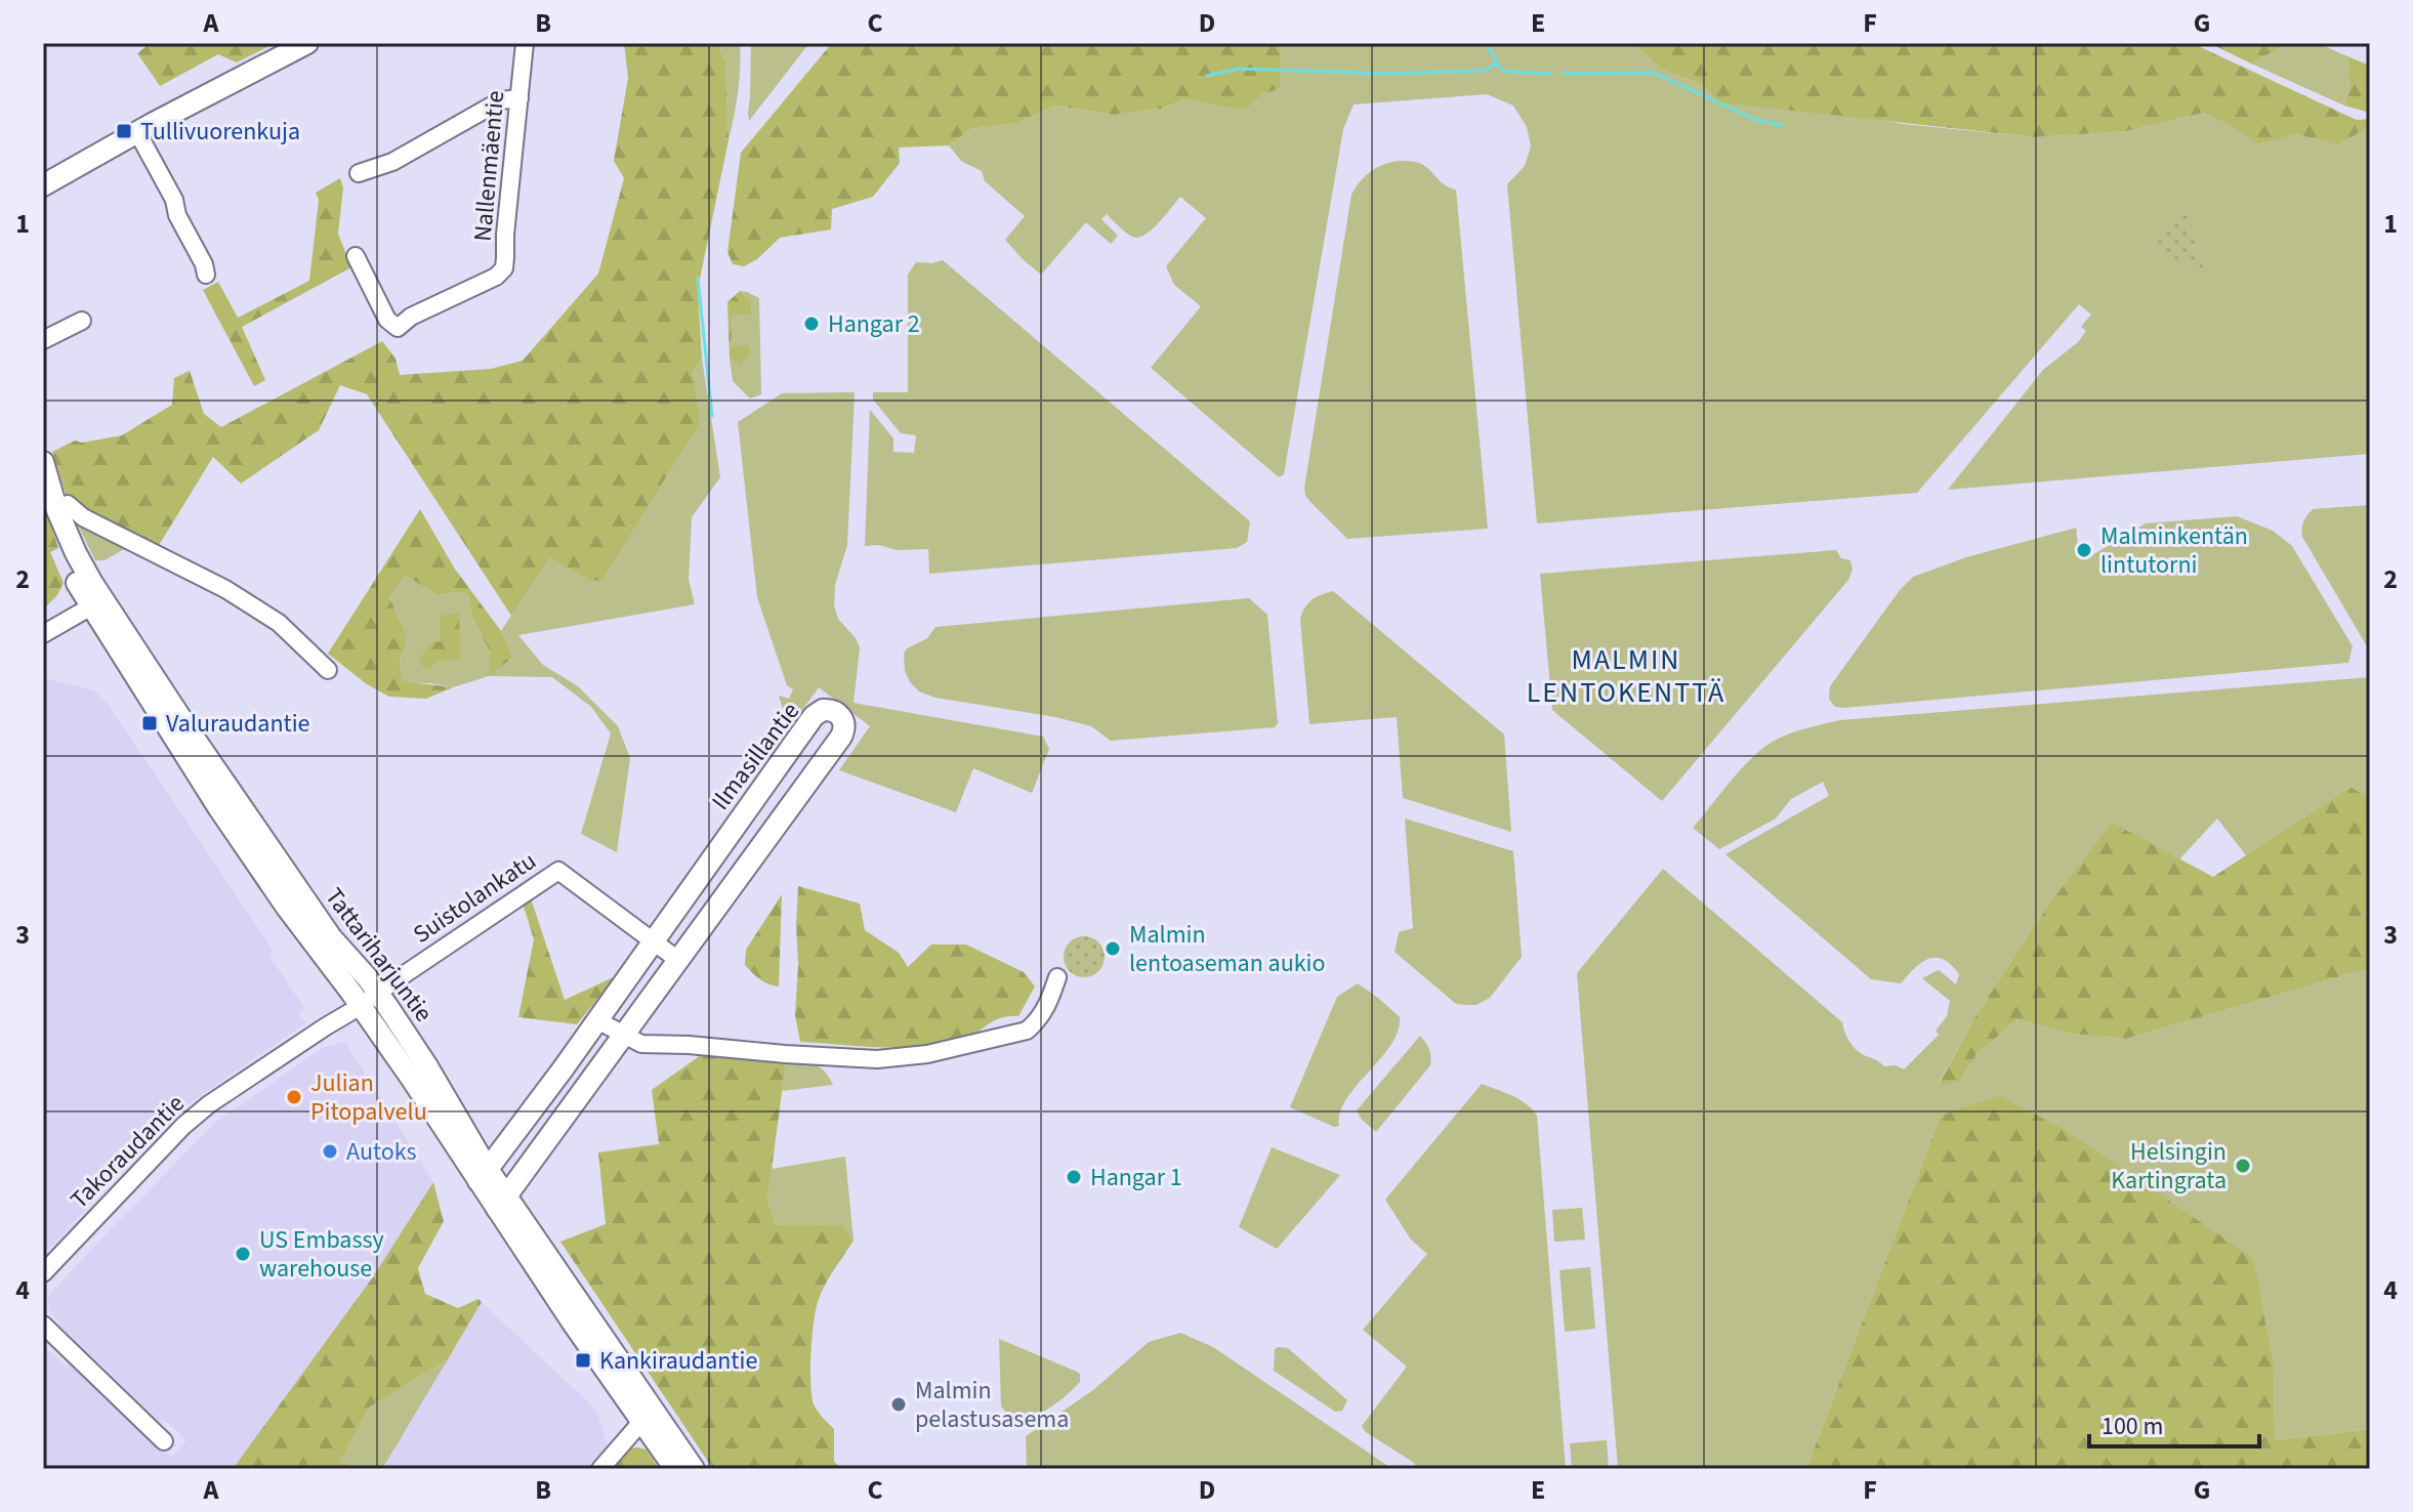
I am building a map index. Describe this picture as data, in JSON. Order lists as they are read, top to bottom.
{
  "streets": {
    "main road": ["Ilmasillantie", "Tattariharjuntie"],
    "street": ["Nallenmäentie", "Suistolankatu", "Takoraudantie"]
  },
  "crossings": [
    ["Ilmasillantie", "Suistolankatu"],
    ["Ilmasillantie", "Tattariharjuntie"],
    ["Suistolankatu", "Tattariharjuntie"],
    ["Suistolankatu", "Takoraudantie"],
    ["Tattariharjuntie", "Takoraudantie"]
  ],
  "districts": ["MALMIN LENTOKENTTÄ"],
  "places": {
    "transit": ["Tullivuorenkuja", "Valuraudantie", "Kankiraudantie"],
    "other": [
      "Hangar 2",
      "Malminkentän lintutorni",
      "Malmin lentoaseman aukio",
      "Julian Pitopalvelu",
      "Autoks",
      "Helsingin Kartingrata",
      "Hangar 1",
      "US Embassy warehouse",
      "Malmin pelastusasema"
    ]
  },
  "scale_bar": "100 m",
  "grid": {
    "columns": [
      "A",
      "B",
      "C",
      "D",
      "E",
      "F",
      "G"
    ],
    "rows": [
      "1",
      "2",
      "3",
      "4"
    ]
  }
}
